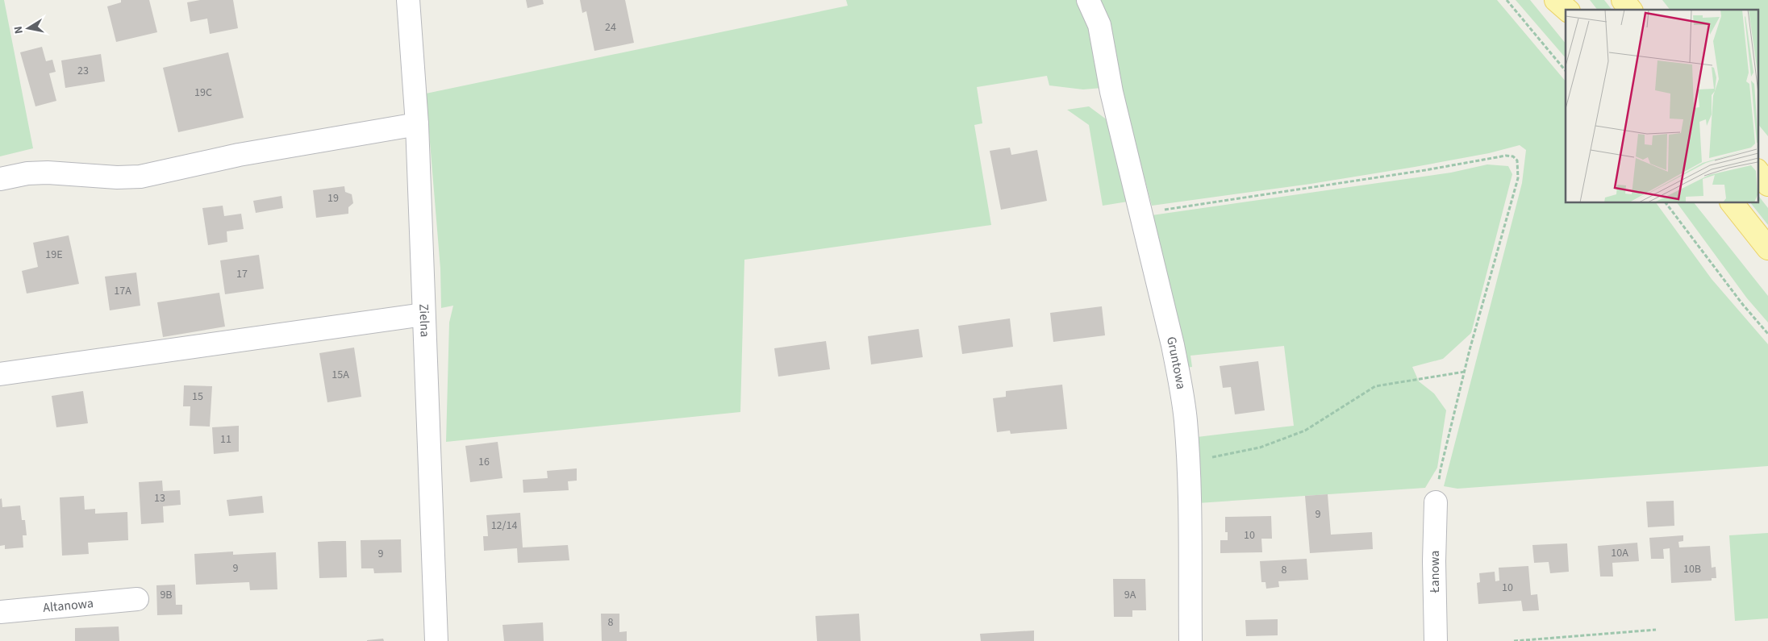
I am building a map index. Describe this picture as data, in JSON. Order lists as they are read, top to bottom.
{
  "streets": {
    "street": [
      "Zielna",
      "Gruntowa",
      "Łanowa",
      "Altanowa"
    ]
  },
  "house_numbers": [
    "24",
    "23",
    "19C",
    "19",
    "19E",
    "17",
    "17A",
    "15A",
    "15",
    "11",
    "16",
    "13",
    "9",
    "12/14",
    "10",
    "10A",
    "9",
    "9",
    "10B",
    "8",
    "10",
    "9B",
    "9A",
    "8"
  ],
  "north": "left"
}
